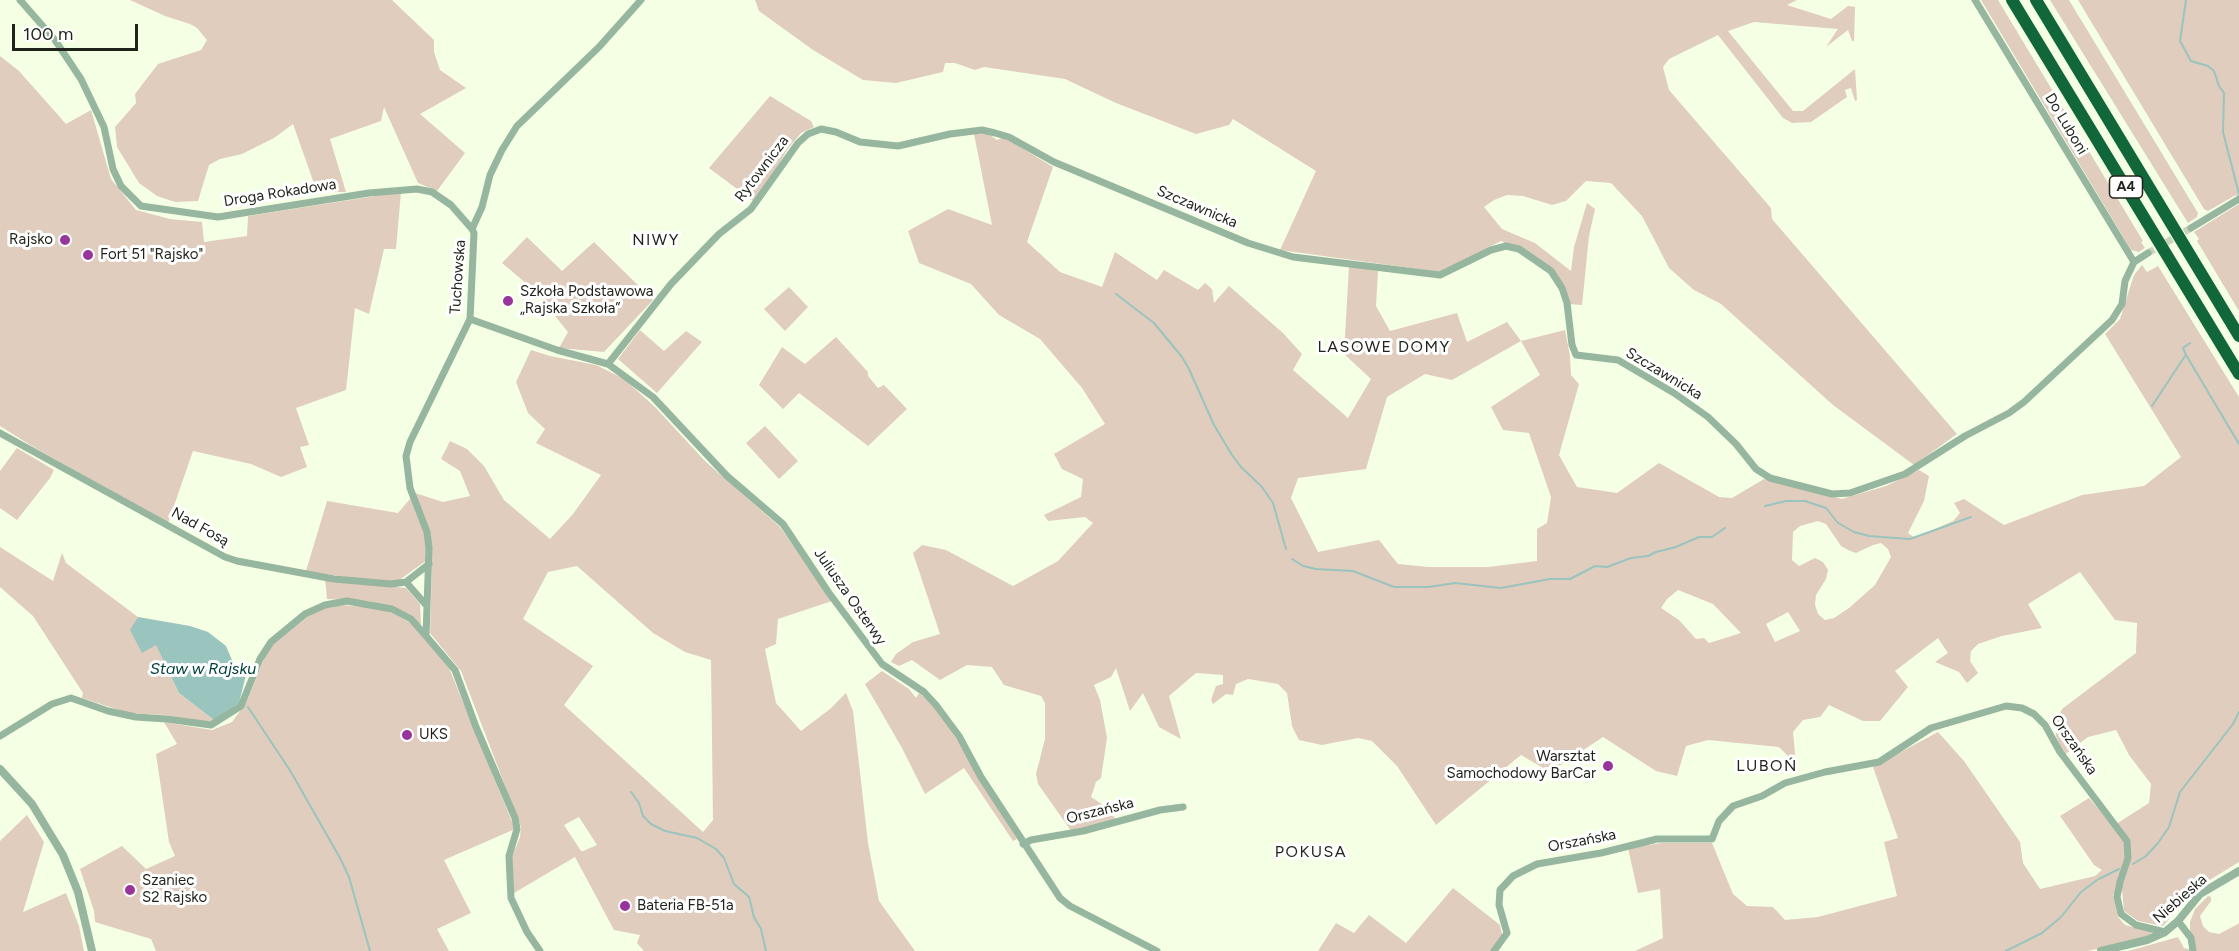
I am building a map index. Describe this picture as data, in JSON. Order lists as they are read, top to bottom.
{
  "streets": {
    "highway": ["A4"],
    "street": [
      "Do Luboni",
      "Rytownicza",
      "Droga Rokadowa",
      "Szczawnicka",
      "Tuchowska",
      "Nad Fosą",
      "Juliusza Osterwy",
      "Orszańska",
      "Niebieska"
    ]
  },
  "crossings": [
    ["Do Luboni", "Szczawnicka"],
    ["Rytownicza", "Szczawnicka"],
    ["Rytownicza", "Juliusza Osterwy"],
    ["Droga Rokadowa", "Tuchowska"],
    ["Tuchowska", "Juliusza Osterwy"],
    ["Juliusza Osterwy", "Orszańska"],
    ["Orszańska", "Niebieska"]
  ],
  "districts": [
    "NIWY",
    "LASOWE DOMY",
    "LUBOŃ",
    "POKUSA"
  ],
  "water": ["Staw w Rajsku"],
  "places": [
    "Rajsko",
    "Fort 51 \"Rajsko\"",
    "Szkoła Podstawowa „Rajska Szkoła”",
    "UKS",
    "Warsztat Samochodowy BarCar",
    "Szaniec S2 Rajsko",
    "Bateria FB-51a"
  ],
  "scale_bar": "100 m"
}
